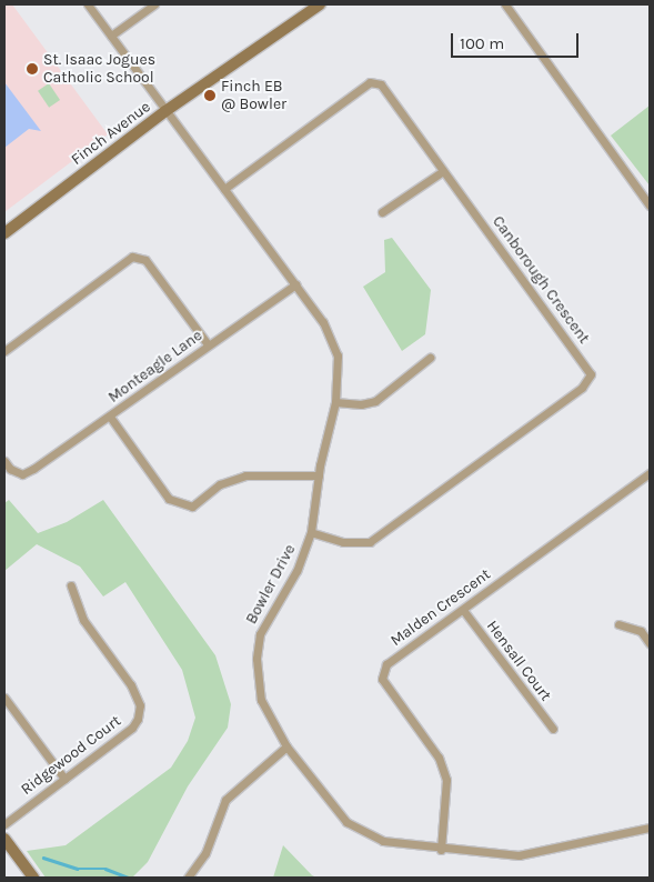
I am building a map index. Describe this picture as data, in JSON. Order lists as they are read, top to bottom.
{
  "streets": {
    "main road": ["Finch Avenue"],
    "street": [
      "Canborough Crescent",
      "Monteagle Lane",
      "Bowler Drive",
      "Malden Crescent",
      "Hensall Court",
      "Ridgewood Court"
    ]
  },
  "crossings": [
    ["Finch Avenue", "Bowler Drive"],
    ["Canborough Crescent", "Bowler Drive"],
    ["Monteagle Lane", "Bowler Drive"],
    ["Bowler Drive", "Malden Crescent"],
    ["Malden Crescent", "Hensall Court"]
  ],
  "places": ["St. Isaac Jogues Catholic School", "Finch EB @ Bowler"],
  "scale_bar": "100 m"
}
